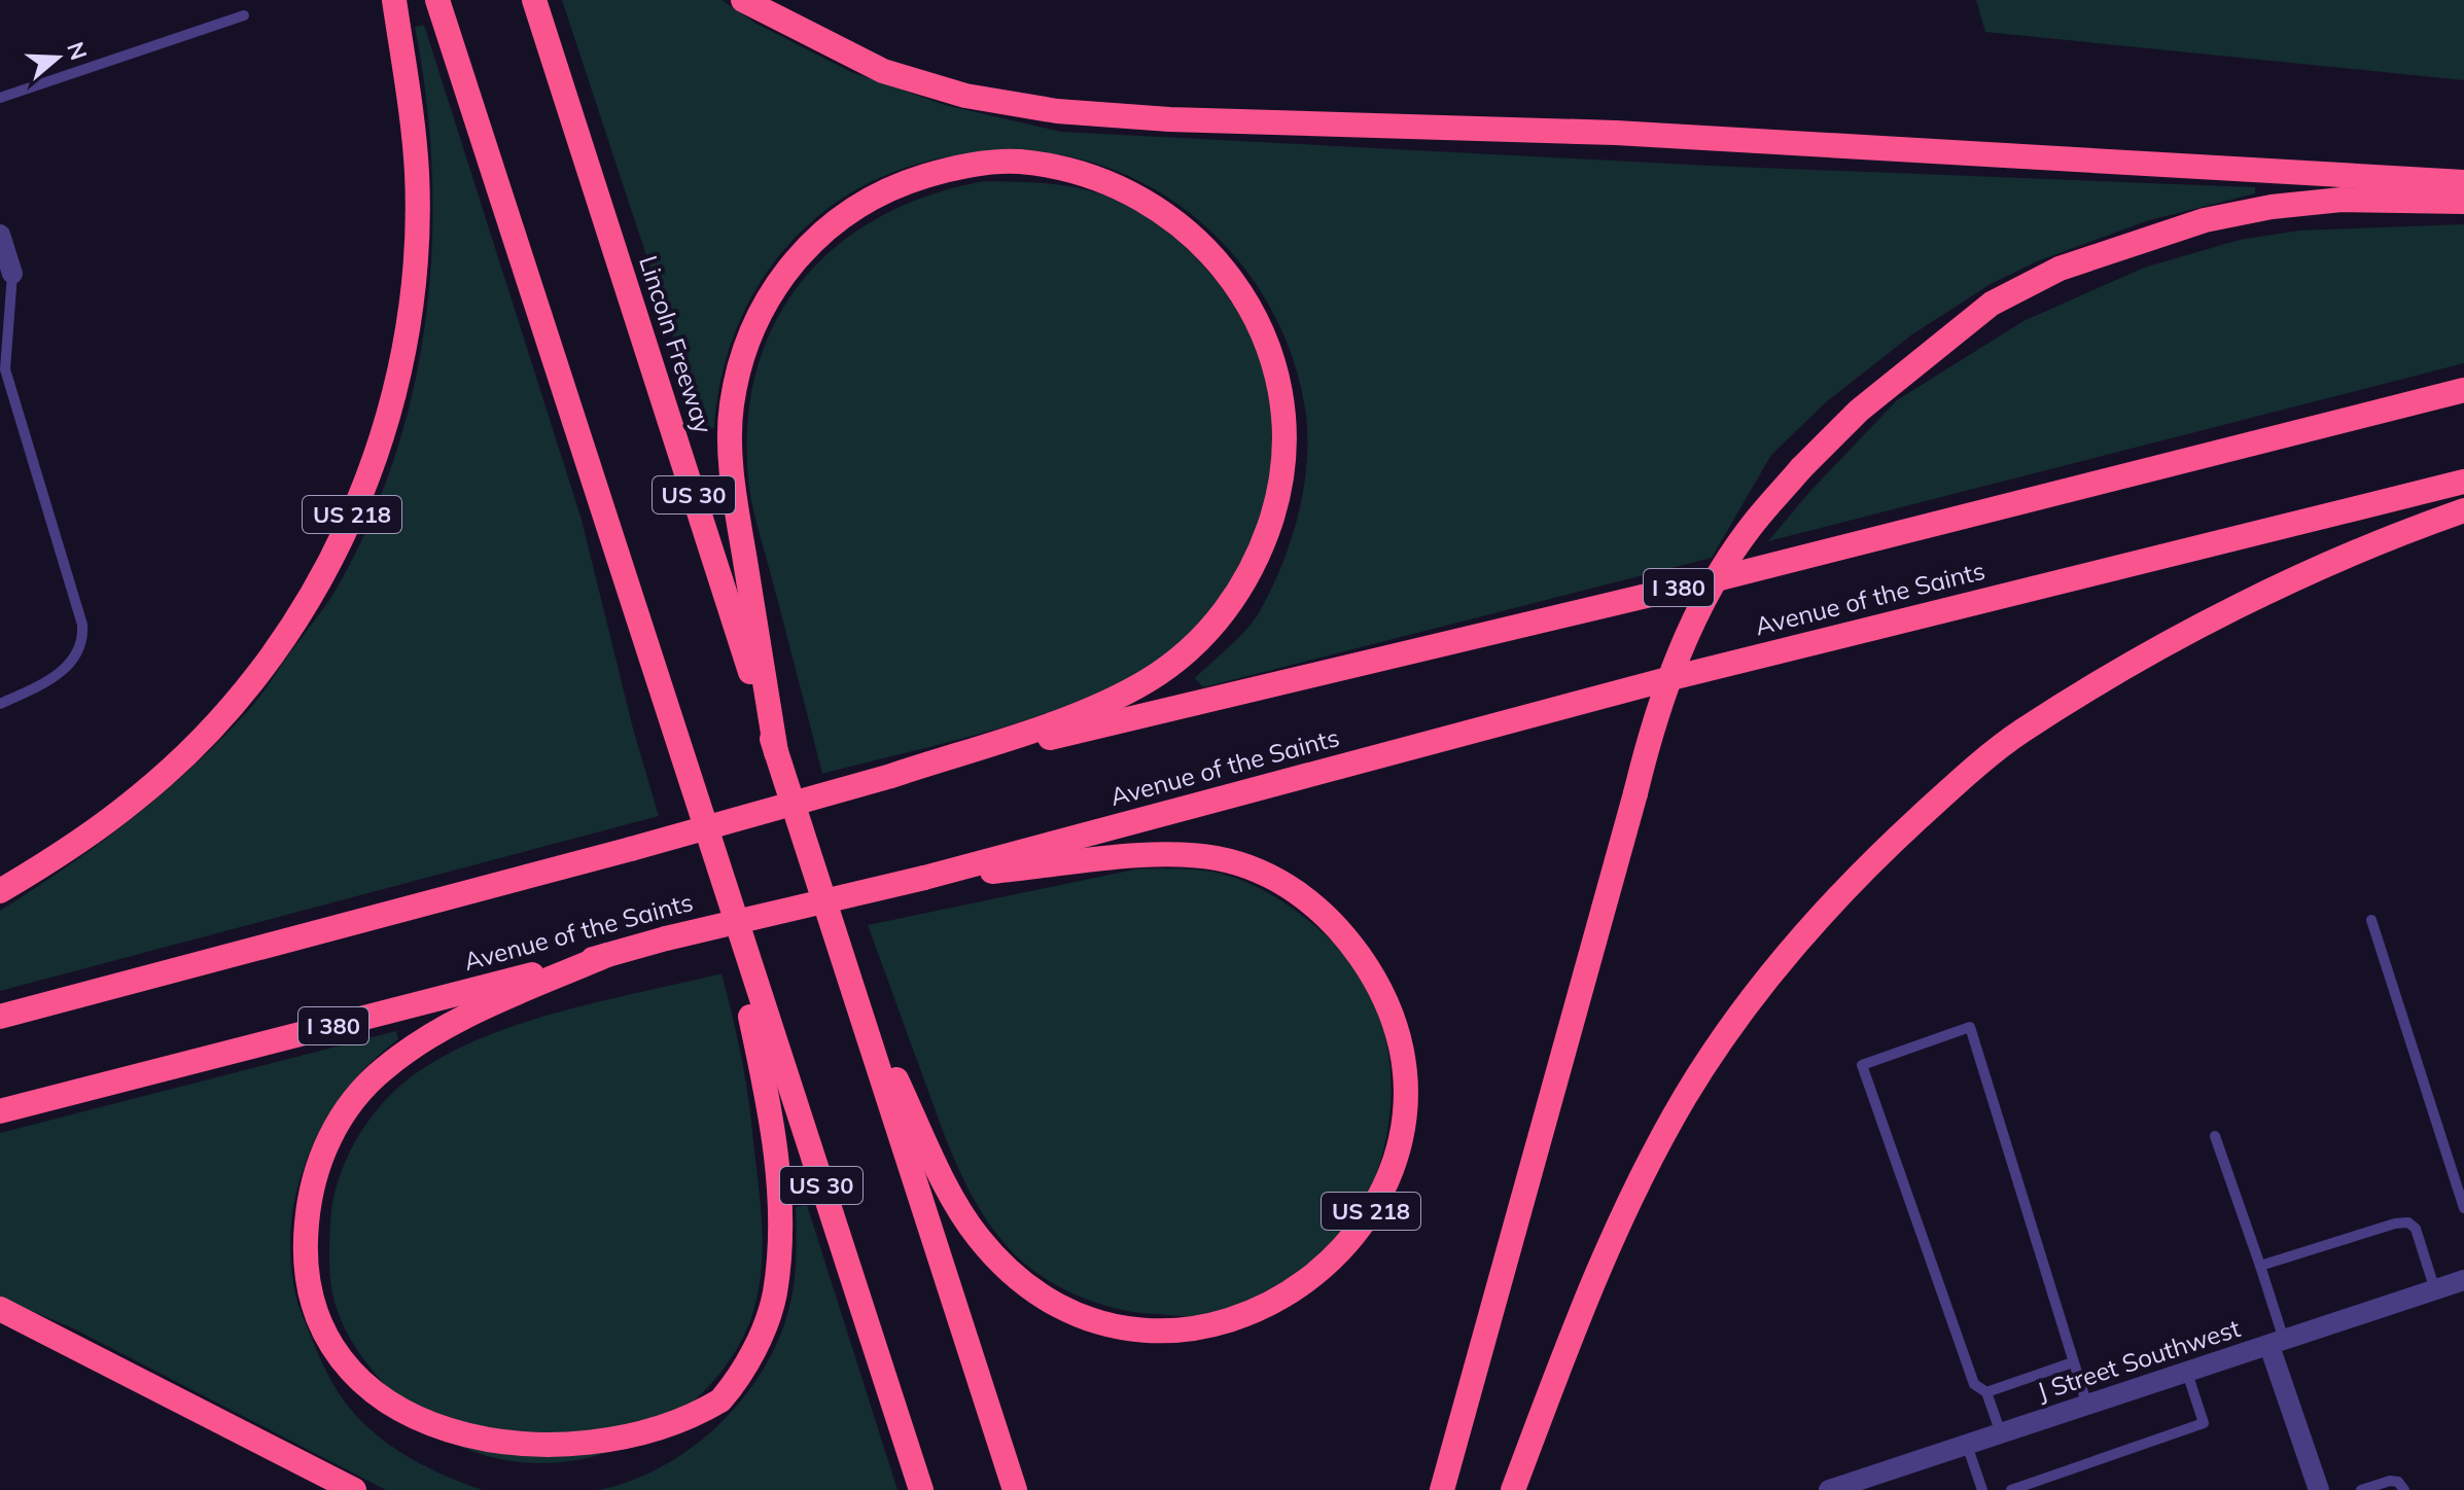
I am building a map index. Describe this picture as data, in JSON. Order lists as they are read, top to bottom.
{
  "streets": {
    "highway": [
      "Lincoln Freeway",
      "US 30",
      "US 218",
      "I 380",
      "Avenue of the Saints"
    ],
    "street": ["J Street Southwest"]
  },
  "crossings": [
    ["Lincoln Freeway", "US 30"],
    ["Lincoln Freeway", "US 218"],
    ["US 30", "US 218"],
    ["US 218", "Avenue of the Saints"]
  ],
  "north": "right"
}
